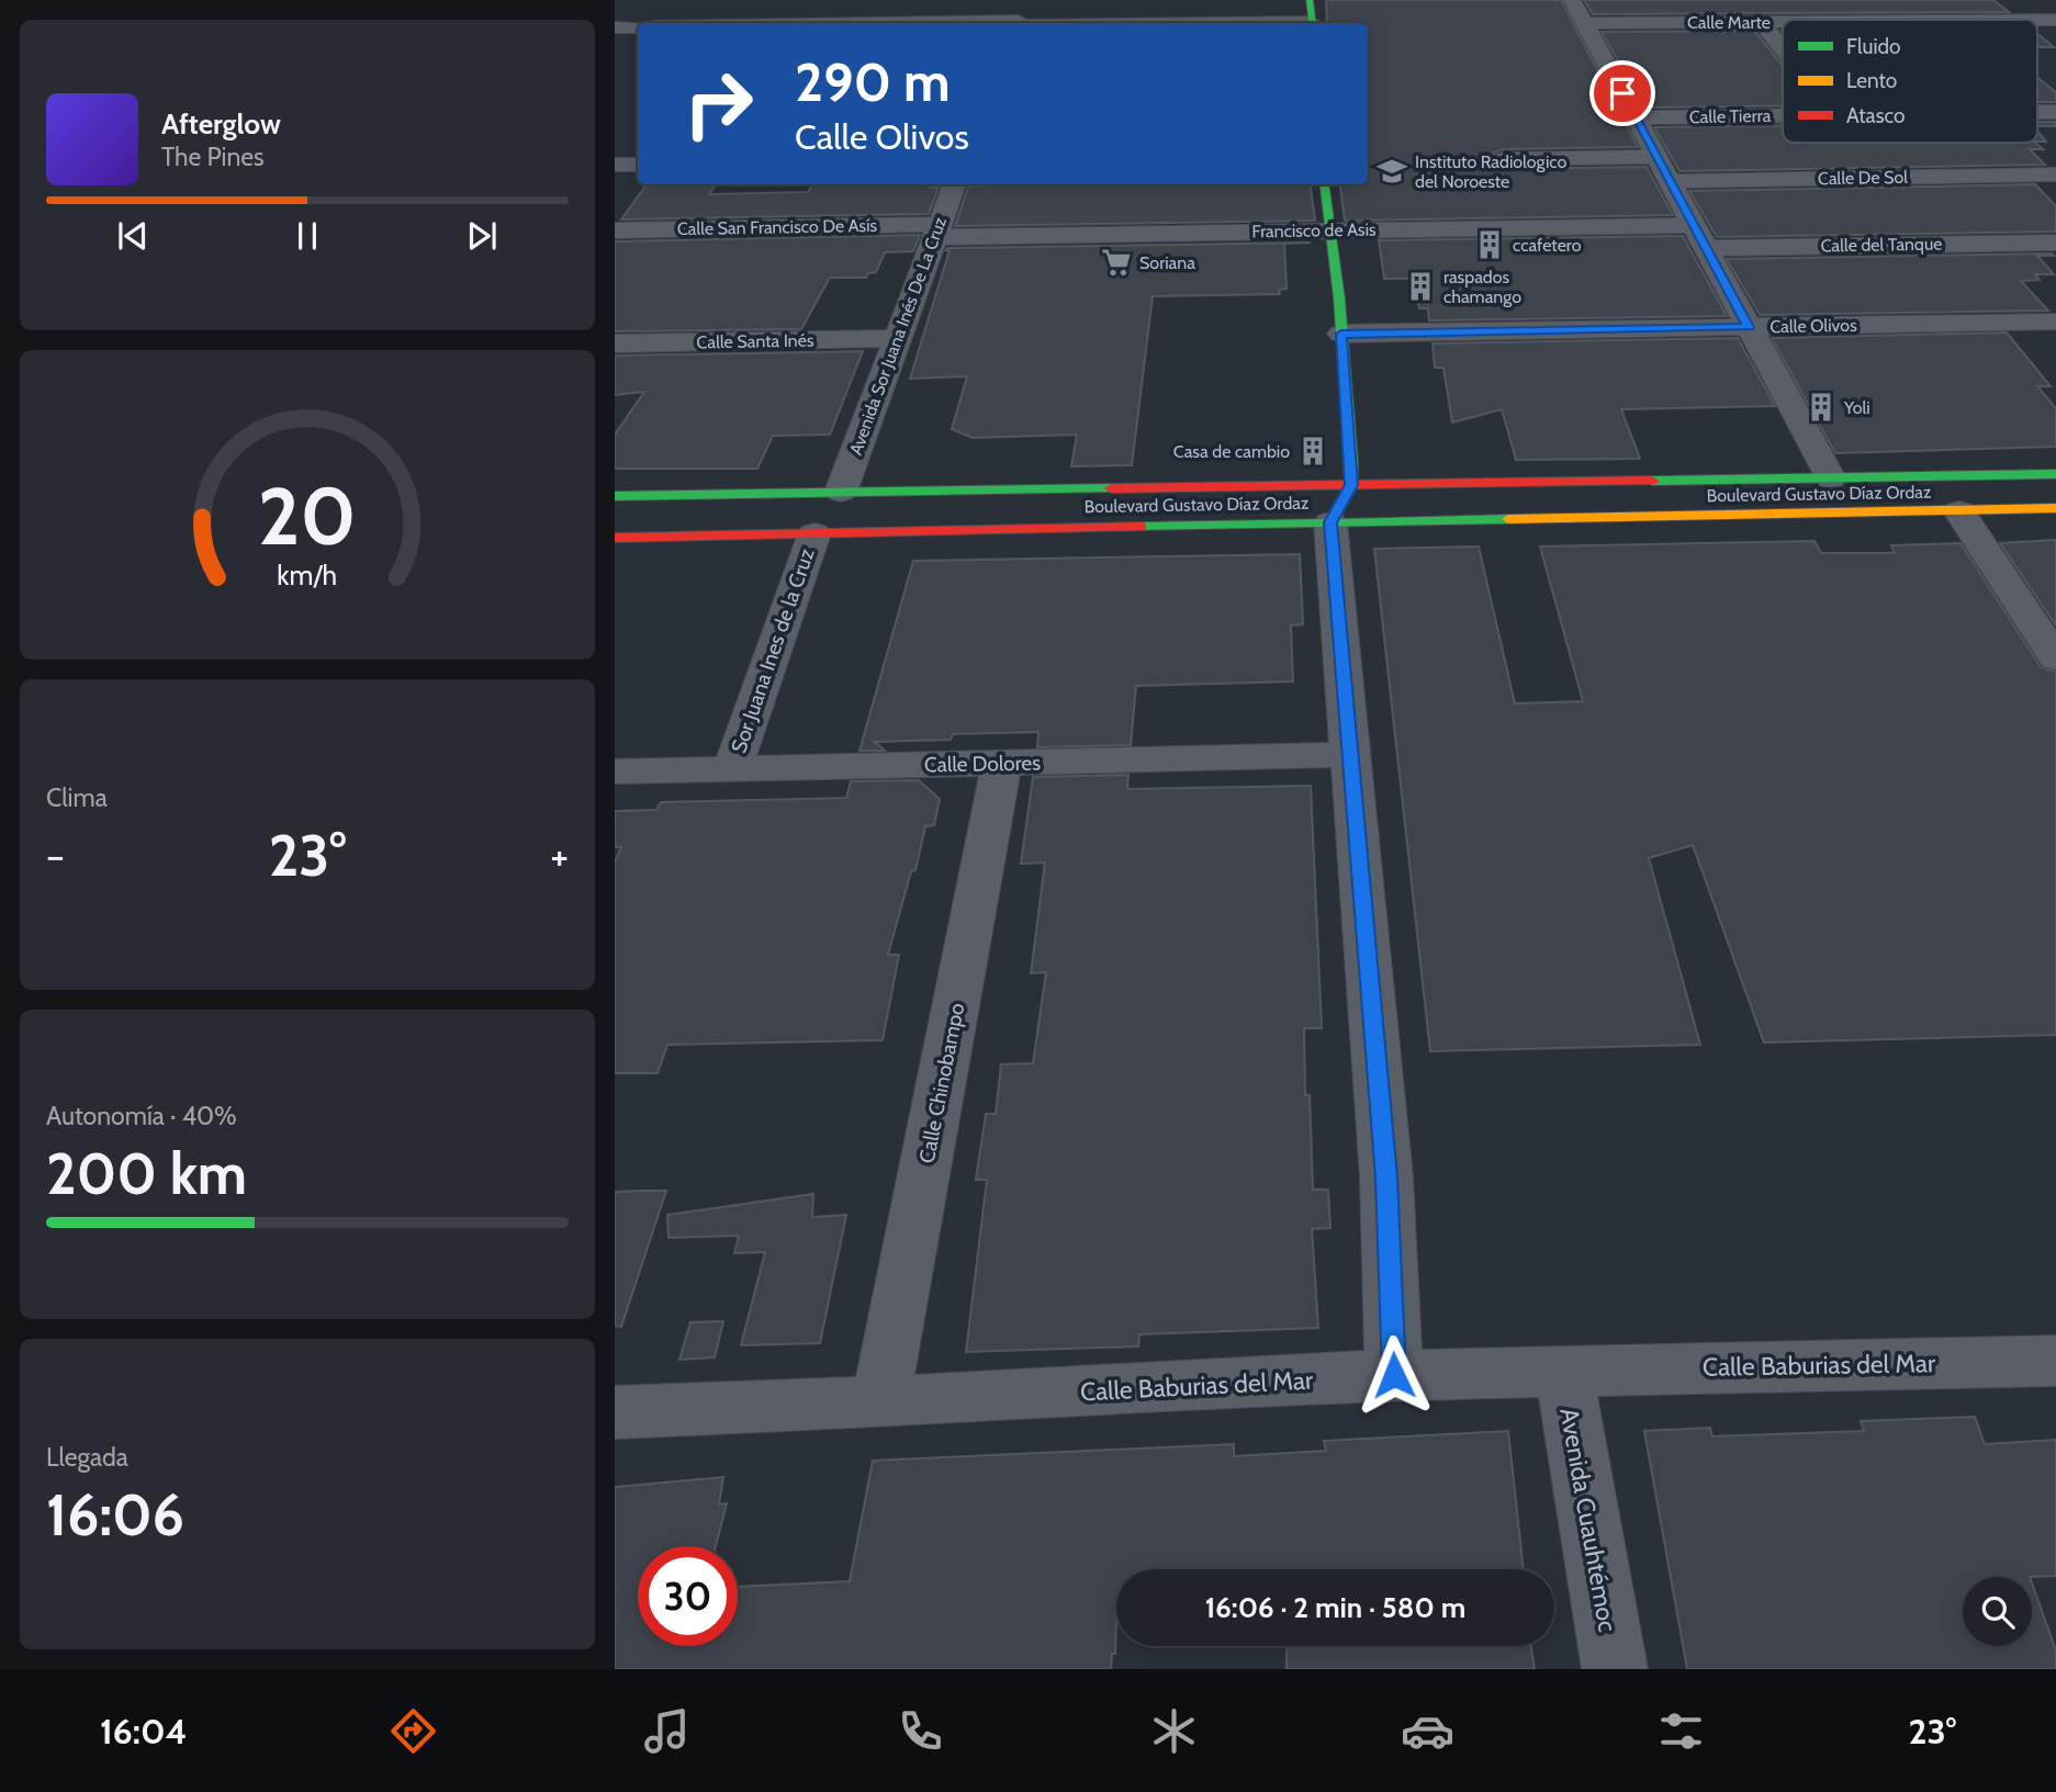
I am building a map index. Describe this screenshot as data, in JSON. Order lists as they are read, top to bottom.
{
  "streets": {
    "main road": ["Boulevard Gustavo Díaz Ordaz"],
    "street": [
      "Calle Marte",
      "Calle Tierra",
      "Calle De Sol",
      "Calle San Francisco De Asís",
      "Francisco de Asis",
      "Calle del Tanque",
      "Calle Olivos",
      "Avenida Sor Juana Inés De La Cruz",
      "Calle Santa Inés",
      "Sor Juana Ines de la Cruz",
      "Calle Dolores",
      "Calle Chinobampo",
      "Calle Baburias del Mar",
      "Avenida Cuauhtémoc"
    ]
  },
  "crossings": [
    ["Calle San Francisco De Asís", "Francisco de Asis"],
    ["Calle San Francisco De Asís", "Avenida Sor Juana Inés De La Cruz"],
    ["Francisco de Asis", "Avenida Sor Juana Inés De La Cruz"],
    ["Avenida Sor Juana Inés De La Cruz", "Calle Santa Inés"],
    ["Avenida Sor Juana Inés De La Cruz", "Boulevard Gustavo Díaz Ordaz"],
    ["Boulevard Gustavo Díaz Ordaz", "Sor Juana Ines de la Cruz"],
    ["Sor Juana Ines de la Cruz", "Calle Dolores"],
    ["Calle Dolores", "Calle Chinobampo"],
    ["Calle Chinobampo", "Calle Baburias del Mar"],
    ["Calle Baburias del Mar", "Avenida Cuauhtémoc"]
  ],
  "places": {
    "school or university": ["Instituto Radiologico del Noroeste"],
    "building": [
      "ccafetero",
      "raspados chamango",
      "Yoli",
      "Casa de cambio"
    ],
    "supermarket": ["Soriana"]
  },
  "legend": ["Fluido", "Lento", "Atasco"],
  "page": {
    "turn": ["290 m", "Calle Olivos"],
    "song": ["Afterglow", "The Pines"],
    "tile": [
      "Clima",
      ["Autonomía · 40%", "200 km"],
      ["Llegada", "16:06"]
    ],
    "heat": ["−", "23°", "+"],
    "limit": "30",
    "trip": "16:06 · 2 min · 580 m",
    "tabs": ["16:04", "23°"],
    "gauge": ["20", "km/h"]
  }
}
